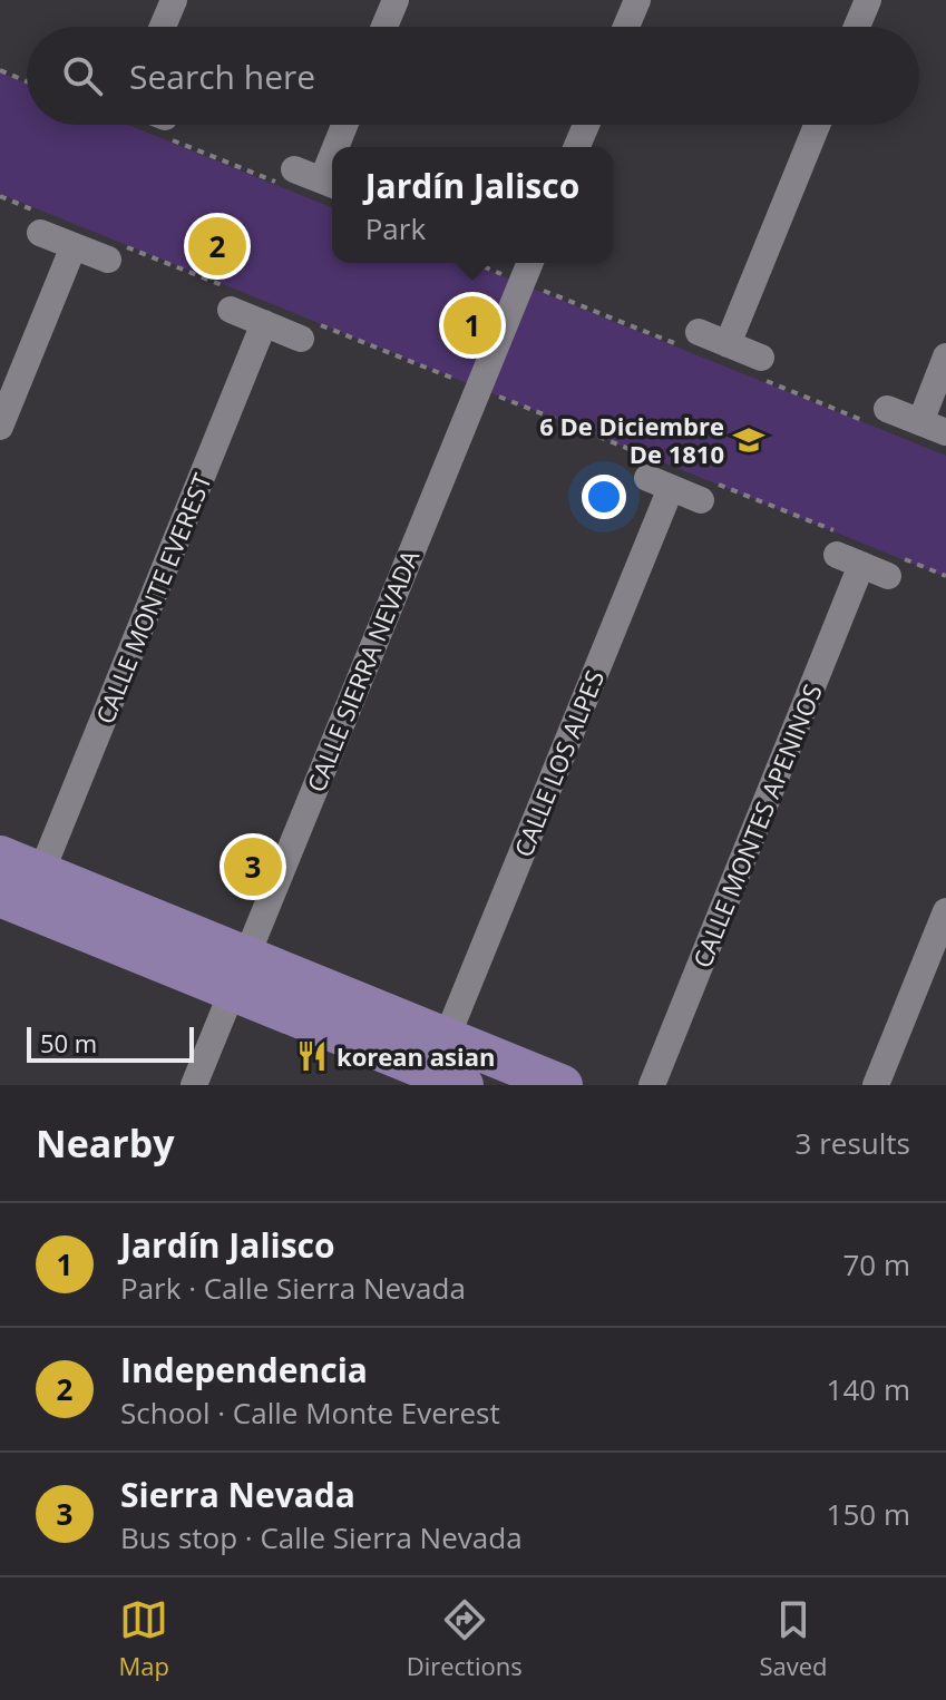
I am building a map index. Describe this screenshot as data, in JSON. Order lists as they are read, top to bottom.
{
  "streets": {
    "street": [
      "CALLE MONTE EVEREST",
      "CALLE SIERRA NEVADA",
      "CALLE LOS ALPES",
      "CALLE MONTES APENINOS"
    ]
  },
  "places": {
    "school or university": ["6 De Diciembre De 1810"],
    "restaurant": ["korean asian"]
  },
  "scale_bar": "50 m",
  "page": {
    "search": "Search here",
    "popup": ["Jardín Jalisco", "Park"],
    "pins": ["2", "1", "3"],
    "scale": "50 m",
    "heading": ["Nearby", "3 results"],
    "list": [
      {
        "mark": "1",
        "name": "Jardín Jalisco",
        "note": "Park · Calle Sierra Nevada",
        "value": "70 m"
      },
      {
        "mark": "2",
        "name": "Independencia",
        "note": "School · Calle Monte Everest",
        "value": "140 m"
      },
      {
        "mark": "3",
        "name": "Sierra Nevada",
        "note": "Bus stop · Calle Sierra Nevada",
        "value": "150 m"
      }
    ],
    "nav": ["Map", "Directions", "Saved"]
  }
}
